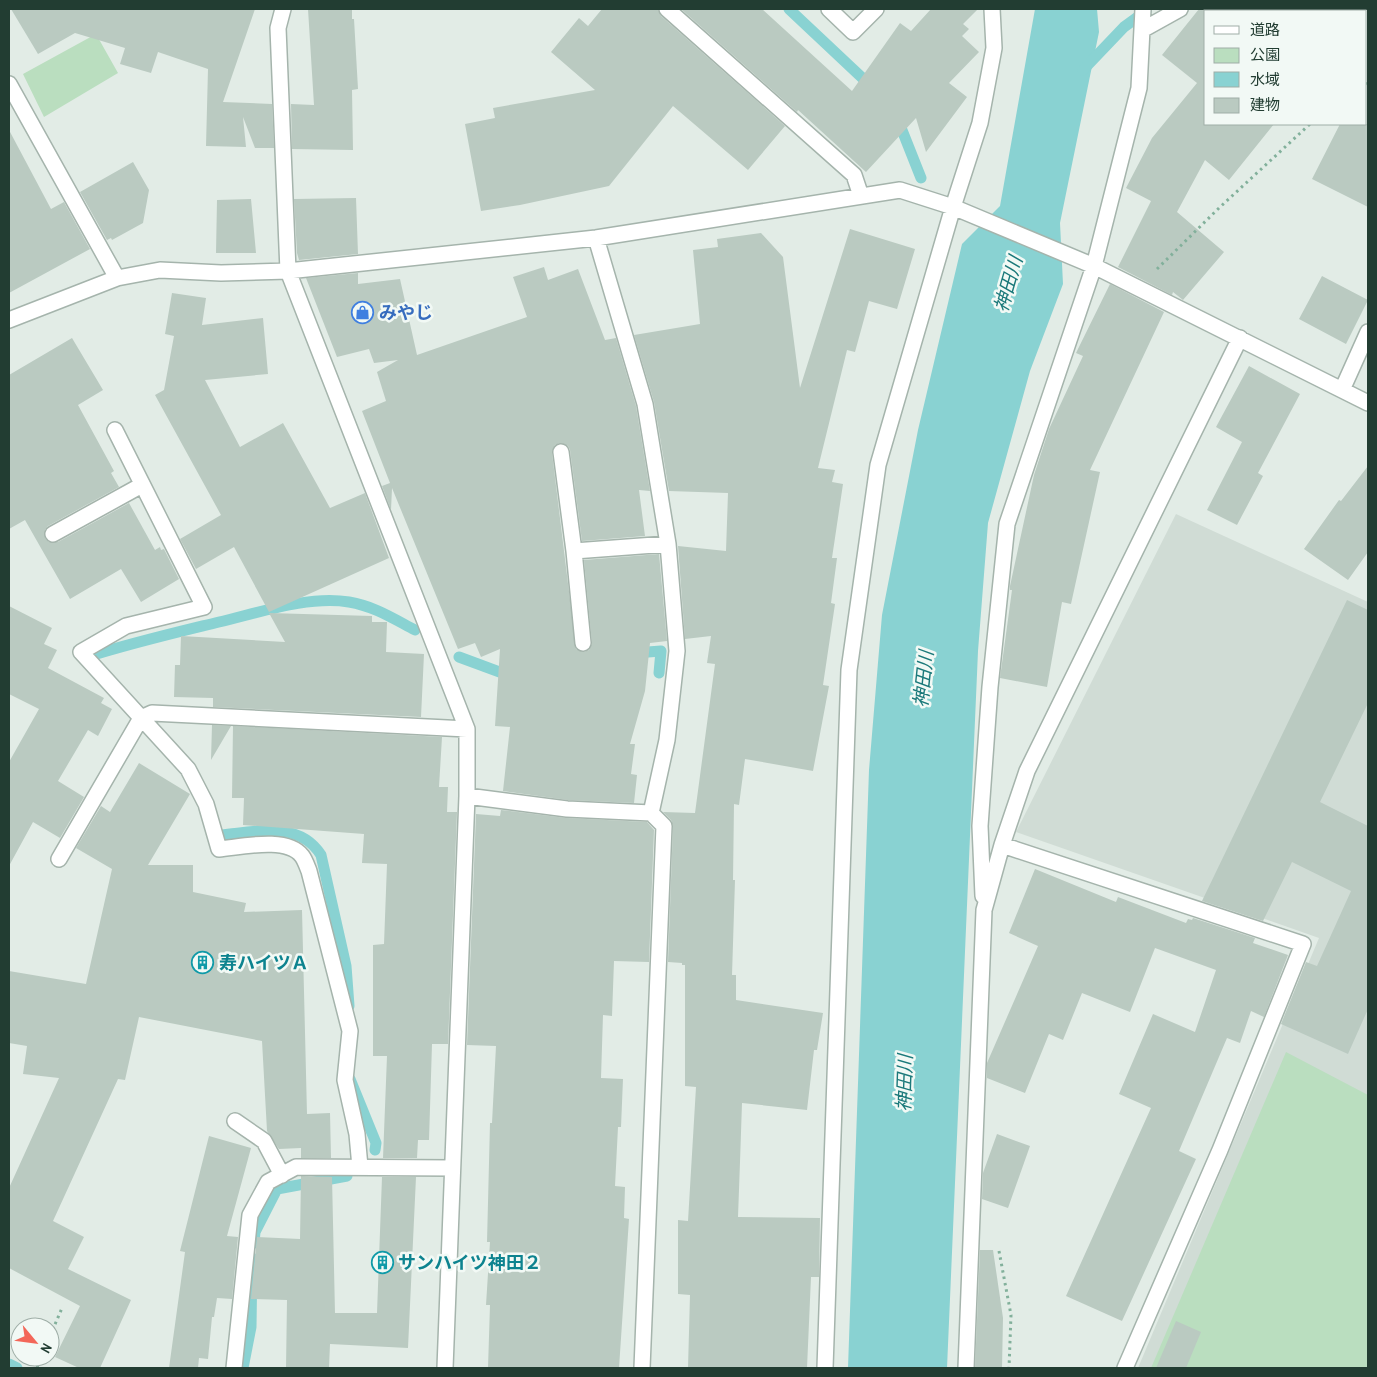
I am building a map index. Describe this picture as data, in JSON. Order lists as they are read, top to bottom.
{
  "water": ["神田川"],
  "places": {
    "shop": ["みやじ"],
    "building": ["寿ハイツＡ", "サンハイツ神田２"]
  },
  "legend": [
    "道路",
    "公園",
    "水域",
    "建物"
  ],
  "north": "bottom right"
}
